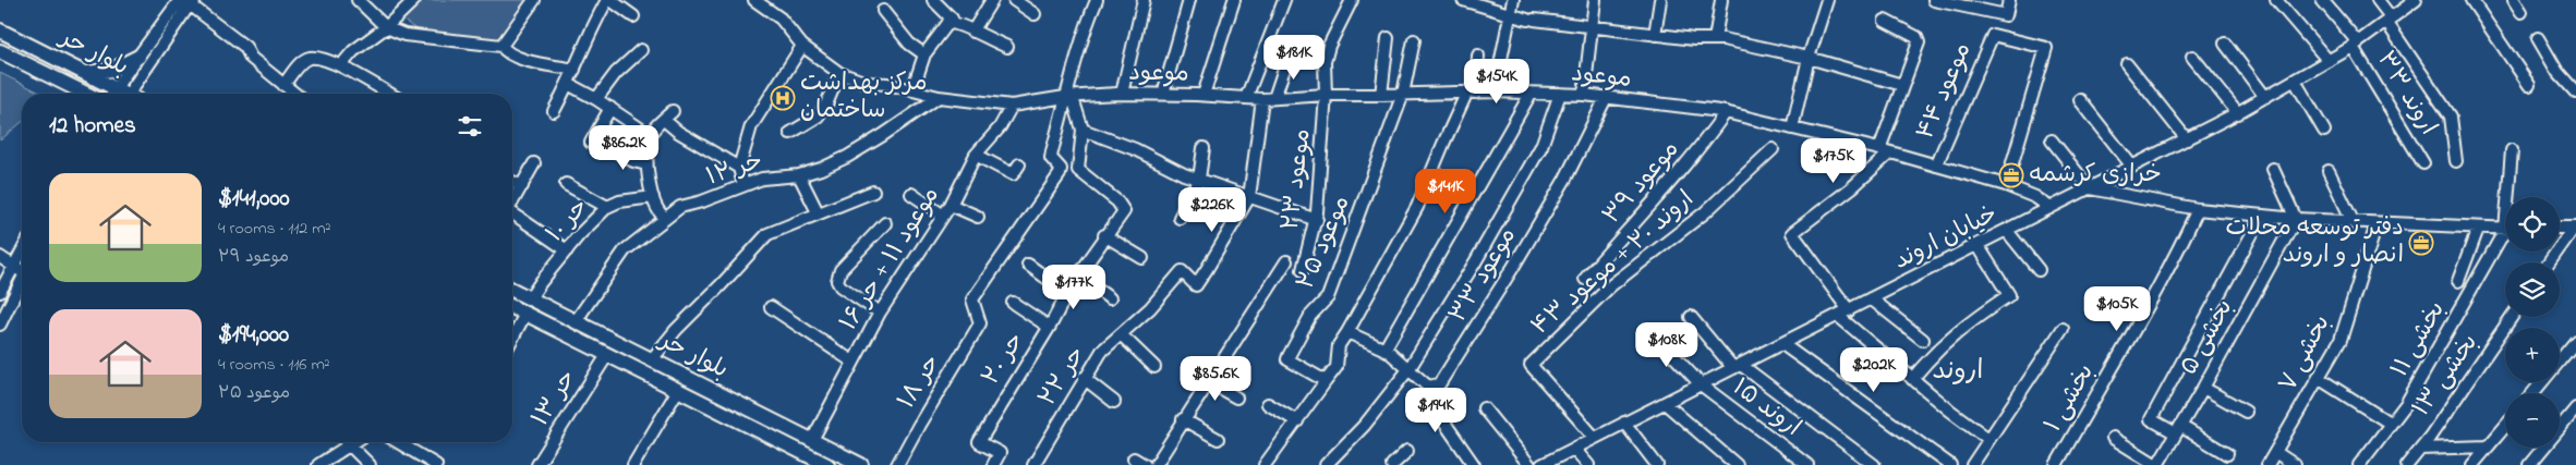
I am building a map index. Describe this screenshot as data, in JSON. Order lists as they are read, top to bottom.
{
  "streets": {
    "main road": ["بلوار حر"],
    "street": [
      "موعود",
      "موعود ۴۴",
      "اروند ۳۳",
      "حر ۱۲",
      "موعود ۲۳",
      "موعود ۳۹",
      "حر ۱۰",
      "خیابان اروند",
      "موعود ۲۵",
      "موعود ۱۱ + حر ۱۶",
      "اروند ۲۰ + موعود ۴۳",
      "موعود ۳۳",
      "بخشی ۵",
      "بخشی ۱۱",
      "بخشی ۷",
      "حر ۲۰",
      "بخشی ۱۳",
      "حر ۲۲",
      "حر ۱۸",
      "حر ۱۳",
      "بخشی ۱",
      "اروند ۱۵"
    ]
  },
  "crossings": [
    ["بلوار حر", "حر ۱۲"],
    ["بلوار حر", "حر ۱۰"],
    ["بلوار حر", "موعود ۱۱ + حر ۱۶"],
    ["بلوار حر", "حر ۱۳"],
    ["موعود", "موعود ۴۴"],
    ["موعود", "حر ۱۲"],
    ["موعود", "موعود ۲۳"],
    ["موعود", "موعود ۳۹"],
    ["موعود", "خیابان اروند"],
    ["موعود", "موعود ۲۵"],
    ["موعود", "موعود ۱۱ + حر ۱۶"],
    ["موعود", "موعود ۳۳"],
    ["موعود", "حر ۱۸"],
    ["اروند ۳۳", "خیابان اروند"],
    ["خیابان اروند", "اروند ۲۰ + موعود ۴۳"],
    ["خیابان اروند", "اروند ۱۵"]
  ],
  "districts": ["اروند"],
  "places": {
    "hospital": ["مرکز بهداشت ساختمان"],
    "office": ["خرازی کرشمه", "دفتر توسعه محلات انصار و اروند"]
  },
  "page": {
    "price": [
      "$181K",
      "$154K",
      "$86.2K",
      "$175K",
      "$141K",
      "$226K",
      "$177K",
      "$105K",
      "$108K",
      "$202K",
      "$85.6K",
      "$194K"
    ],
    "heading": "12 homes",
    "list": [
      {
        "name": "$141,000",
        "note": "4 rooms · 112 m² · موعود ۲۹"
      },
      {
        "name": "$194,000",
        "note": "4 rooms · 116 m² · موعود ۲۵"
      }
    ],
    "map_buttons": ["+", "−"]
  }
}
